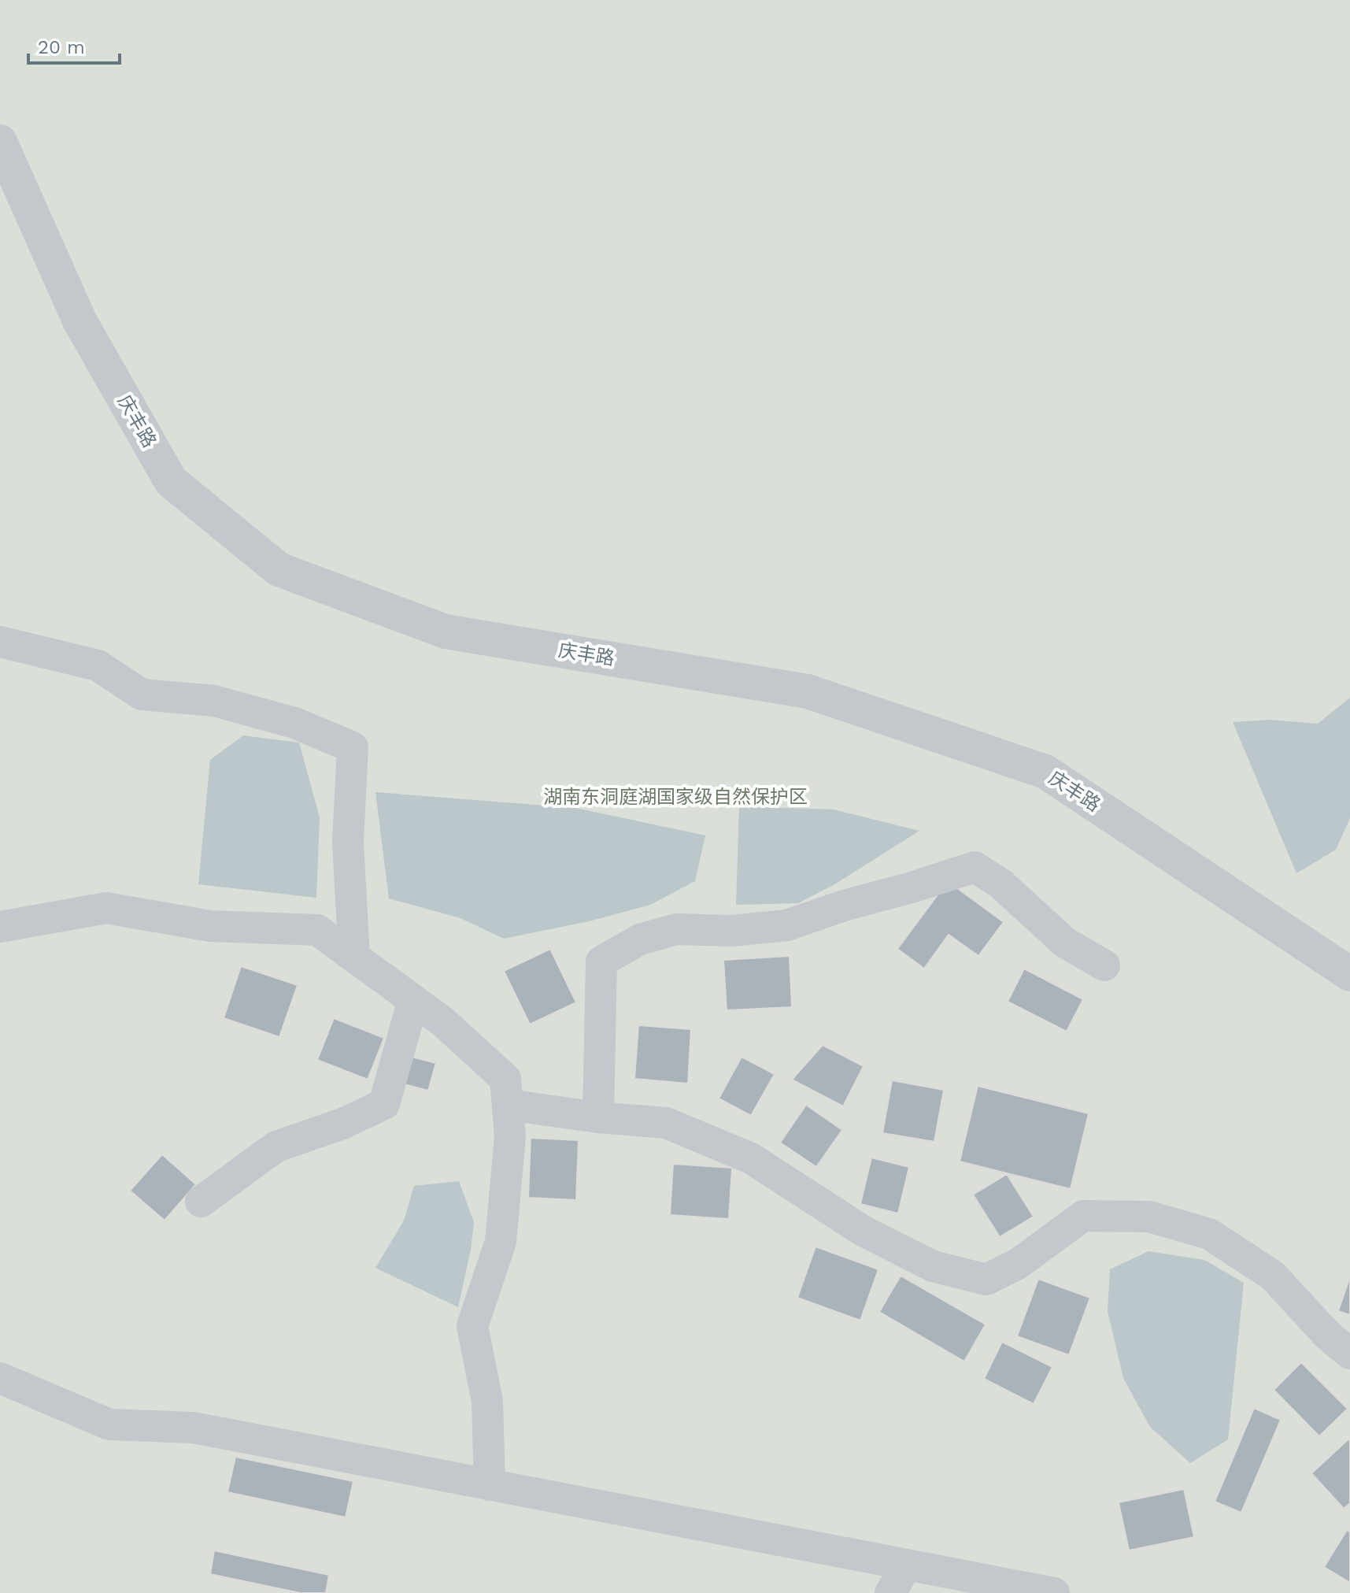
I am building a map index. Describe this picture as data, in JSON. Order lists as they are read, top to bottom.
{
  "streets": {
    "street": ["庆丰路"]
  },
  "parks": ["湖南东洞庭湖国家级自然保护区"],
  "scale_bar": "20 m"
}
